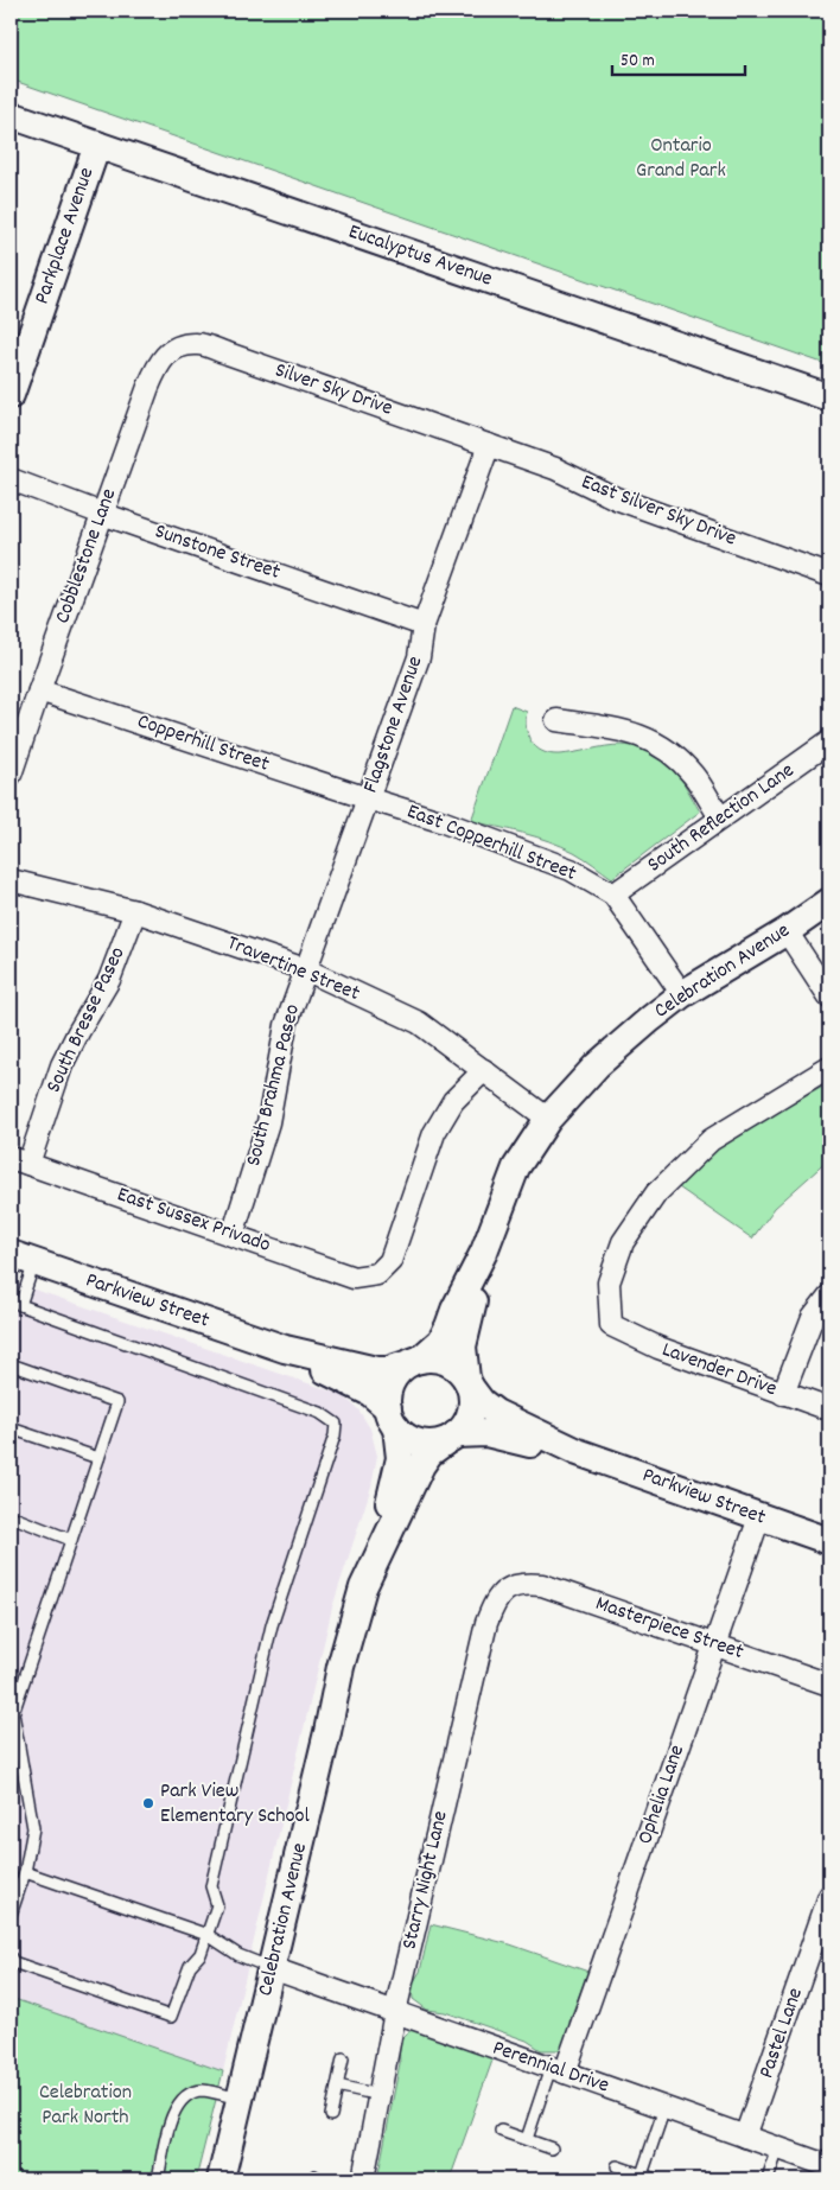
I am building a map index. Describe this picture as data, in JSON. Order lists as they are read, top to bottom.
{
  "streets": {
    "street": [
      "Parkplace Avenue",
      "Eucalyptus Avenue",
      "Silver Sky Drive",
      "East Silver Sky Drive",
      "Sunstone Street",
      "Cobblestone Lane",
      "Flagstone Avenue",
      "Copperhill Street",
      "South Reflection Lane",
      "East Copperhill Street",
      "Travertine Street",
      "Celebration Avenue",
      "South Bresse Paseo",
      "South Brahma Paseo",
      "East Sussex Privado",
      "Parkview Street",
      "Lavender Drive",
      "Masterpiece Street",
      "Ophelia Lane",
      "Starry Night Lane",
      "Pastel Lane",
      "Perennial Drive"
    ]
  },
  "crossings": [
    ["Parkplace Avenue", "Eucalyptus Avenue"],
    ["Silver Sky Drive", "East Silver Sky Drive"],
    ["Silver Sky Drive", "Cobblestone Lane"],
    ["Silver Sky Drive", "Flagstone Avenue"],
    ["East Silver Sky Drive", "Flagstone Avenue"],
    ["Sunstone Street", "Cobblestone Lane"],
    ["Sunstone Street", "Flagstone Avenue"],
    ["Cobblestone Lane", "Copperhill Street"],
    ["Flagstone Avenue", "Copperhill Street"],
    ["Flagstone Avenue", "East Copperhill Street"],
    ["Flagstone Avenue", "Travertine Street"],
    ["Flagstone Avenue", "South Brahma Paseo"],
    ["Copperhill Street", "East Copperhill Street"],
    ["South Reflection Lane", "East Copperhill Street"],
    ["Travertine Street", "Celebration Avenue"],
    ["Travertine Street", "South Bresse Paseo"],
    ["Travertine Street", "South Brahma Paseo"],
    ["Travertine Street", "East Sussex Privado"],
    ["Celebration Avenue", "Parkview Street"],
    ["Celebration Avenue", "Perennial Drive"],
    ["South Bresse Paseo", "East Sussex Privado"],
    ["South Brahma Paseo", "East Sussex Privado"],
    ["Parkview Street", "Ophelia Lane"],
    ["Masterpiece Street", "Ophelia Lane"],
    ["Masterpiece Street", "Starry Night Lane"],
    ["Ophelia Lane", "Perennial Drive"],
    ["Starry Night Lane", "Perennial Drive"],
    ["Pastel Lane", "Perennial Drive"]
  ],
  "parks": ["Ontario Grand Park", "Celebration Park North"],
  "places": ["Park View Elementary School"],
  "scale_bar": "50 m"
}
